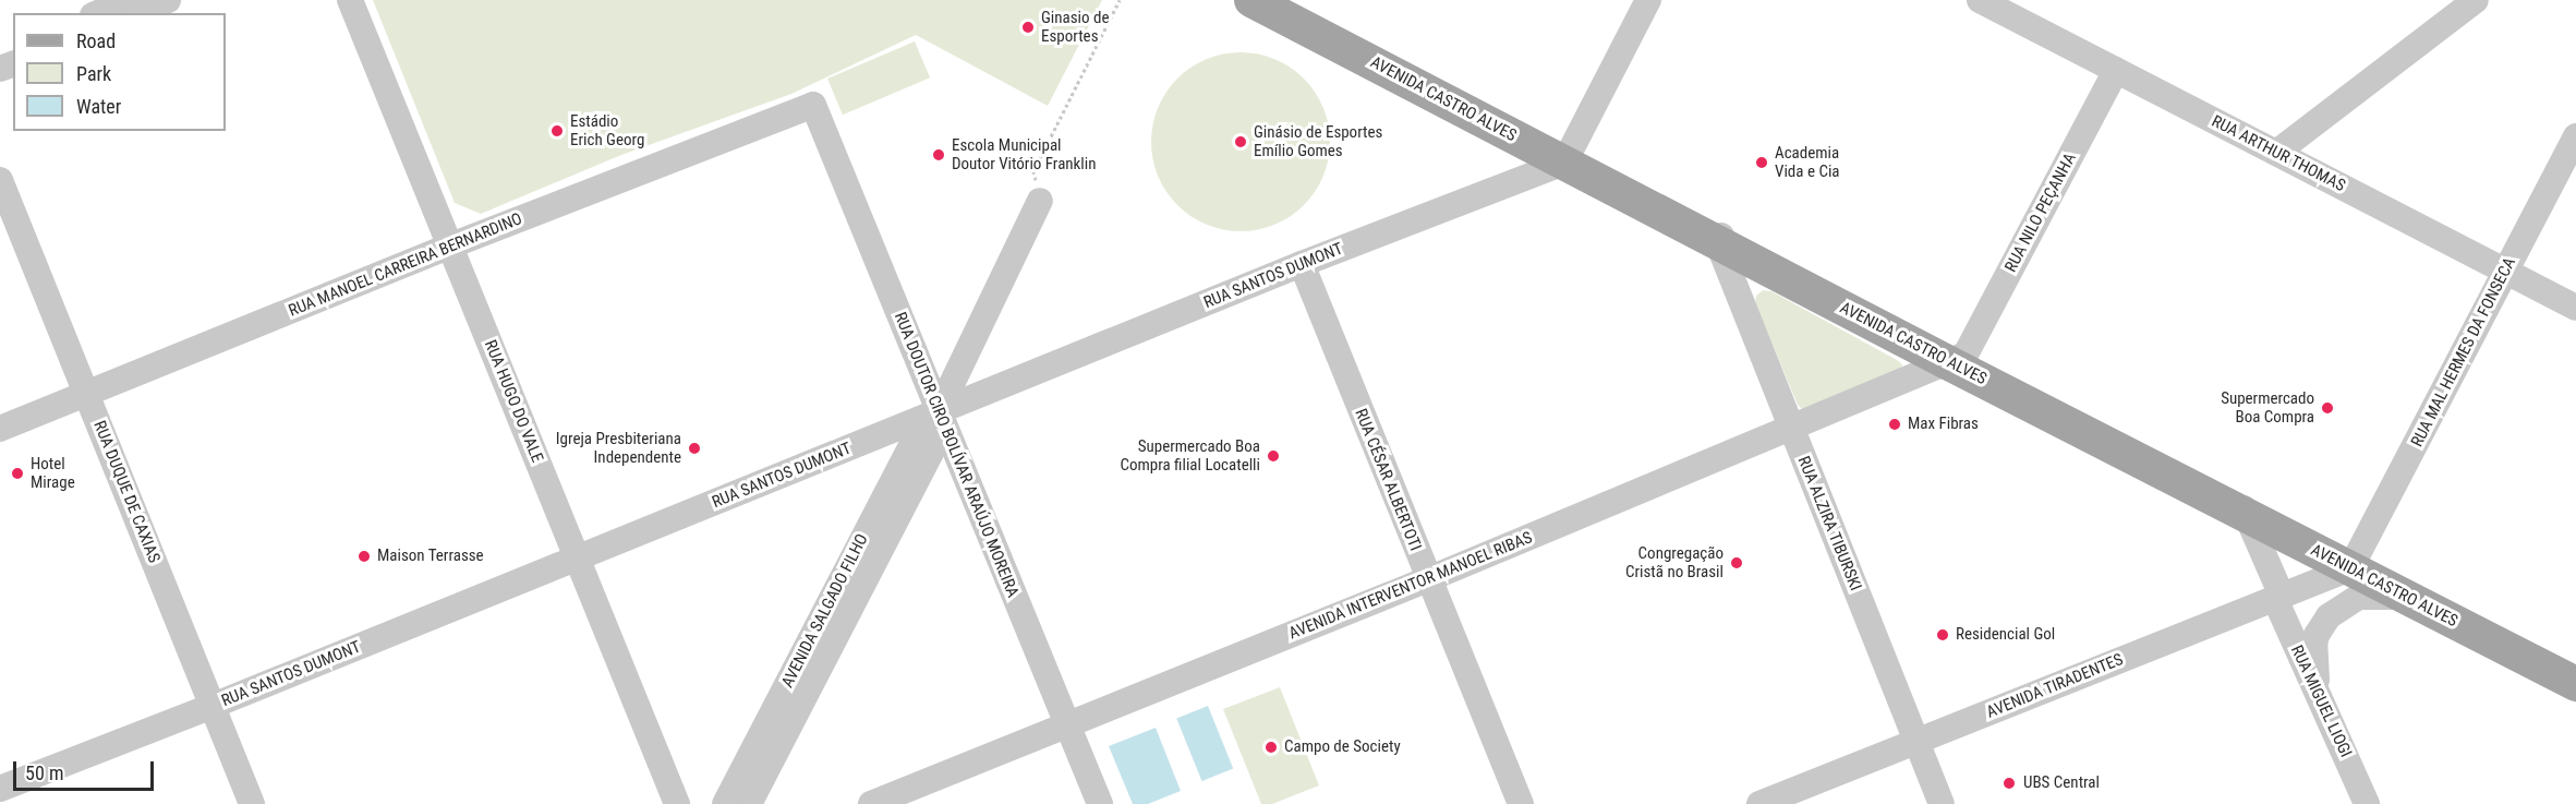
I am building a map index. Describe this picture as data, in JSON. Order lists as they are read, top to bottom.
{
  "streets": {
    "main road": ["AVENIDA CASTRO ALVES"],
    "street": [
      "RUA ARTHUR THOMAS",
      "RUA NILO PEÇANHA",
      "RUA MANOEL CARREIRA BERNARDINO",
      "RUA SANTOS DUMONT",
      "RUA MAL HERMES DA FONSECA",
      "RUA HUGO DO VALE",
      "RUA DOUTOR CIRO BOLÍVAR ARAÚJO MOREIRA",
      "RUA CÉSAR ALBERTOTI",
      "RUA DUQUE DE CAXIAS",
      "RUA ALZIRA TIBURSKI",
      "AVENIDA INTERVENTOR MANOEL RIBAS",
      "AVENIDA SALGADO FILHO",
      "AVENIDA TIRADENTES",
      "RUA MIGUEL LIOGI"
    ]
  },
  "crossings": [
    ["AVENIDA CASTRO ALVES", "RUA NILO PEÇANHA"],
    ["AVENIDA CASTRO ALVES", "RUA SANTOS DUMONT"],
    ["AVENIDA CASTRO ALVES", "RUA MAL HERMES DA FONSECA"],
    ["AVENIDA CASTRO ALVES", "RUA ALZIRA TIBURSKI"],
    ["AVENIDA CASTRO ALVES", "AVENIDA INTERVENTOR MANOEL RIBAS"],
    ["AVENIDA CASTRO ALVES", "AVENIDA TIRADENTES"],
    ["AVENIDA CASTRO ALVES", "RUA MIGUEL LIOGI"],
    ["RUA ARTHUR THOMAS", "RUA NILO PEÇANHA"],
    ["RUA ARTHUR THOMAS", "RUA MAL HERMES DA FONSECA"],
    ["RUA NILO PEÇANHA", "AVENIDA INTERVENTOR MANOEL RIBAS"],
    ["RUA MANOEL CARREIRA BERNARDINO", "RUA HUGO DO VALE"],
    ["RUA MANOEL CARREIRA BERNARDINO", "RUA DOUTOR CIRO BOLÍVAR ARAÚJO MOREIRA"],
    ["RUA MANOEL CARREIRA BERNARDINO", "RUA DUQUE DE CAXIAS"],
    ["RUA SANTOS DUMONT", "RUA HUGO DO VALE"],
    ["RUA SANTOS DUMONT", "RUA DOUTOR CIRO BOLÍVAR ARAÚJO MOREIRA"],
    ["RUA SANTOS DUMONT", "RUA CÉSAR ALBERTOTI"],
    ["RUA SANTOS DUMONT", "RUA DUQUE DE CAXIAS"],
    ["RUA SANTOS DUMONT", "AVENIDA SALGADO FILHO"],
    ["RUA MAL HERMES DA FONSECA", "AVENIDA TIRADENTES"],
    ["RUA DOUTOR CIRO BOLÍVAR ARAÚJO MOREIRA", "AVENIDA INTERVENTOR MANOEL RIBAS"],
    ["RUA DOUTOR CIRO BOLÍVAR ARAÚJO MOREIRA", "AVENIDA SALGADO FILHO"],
    ["RUA CÉSAR ALBERTOTI", "AVENIDA INTERVENTOR MANOEL RIBAS"],
    ["RUA ALZIRA TIBURSKI", "AVENIDA INTERVENTOR MANOEL RIBAS"],
    ["RUA ALZIRA TIBURSKI", "AVENIDA TIRADENTES"],
    ["AVENIDA TIRADENTES", "RUA MIGUEL LIOGI"]
  ],
  "places": [
    "Ginasio de Esportes",
    "Estádio Erich Georg",
    "Ginásio de Esportes Emílio Gomes",
    "Escola Municipal Doutor Vitório Franklin",
    "Academia Vida e Cia",
    "Supermercado Boa Compra",
    "Max Fibras",
    "Igreja Presbiteriana Independente",
    "Supermercado Boa Compra filial Locatelli",
    "Hotel Mirage",
    "Maison Terrasse",
    "Congregação Cristã no Brasil",
    "Residencial Gol",
    "Campo de Society",
    "UBS Central"
  ],
  "legend": ["Road", "Park", "Water"],
  "scale_bar": "50 m"
}
